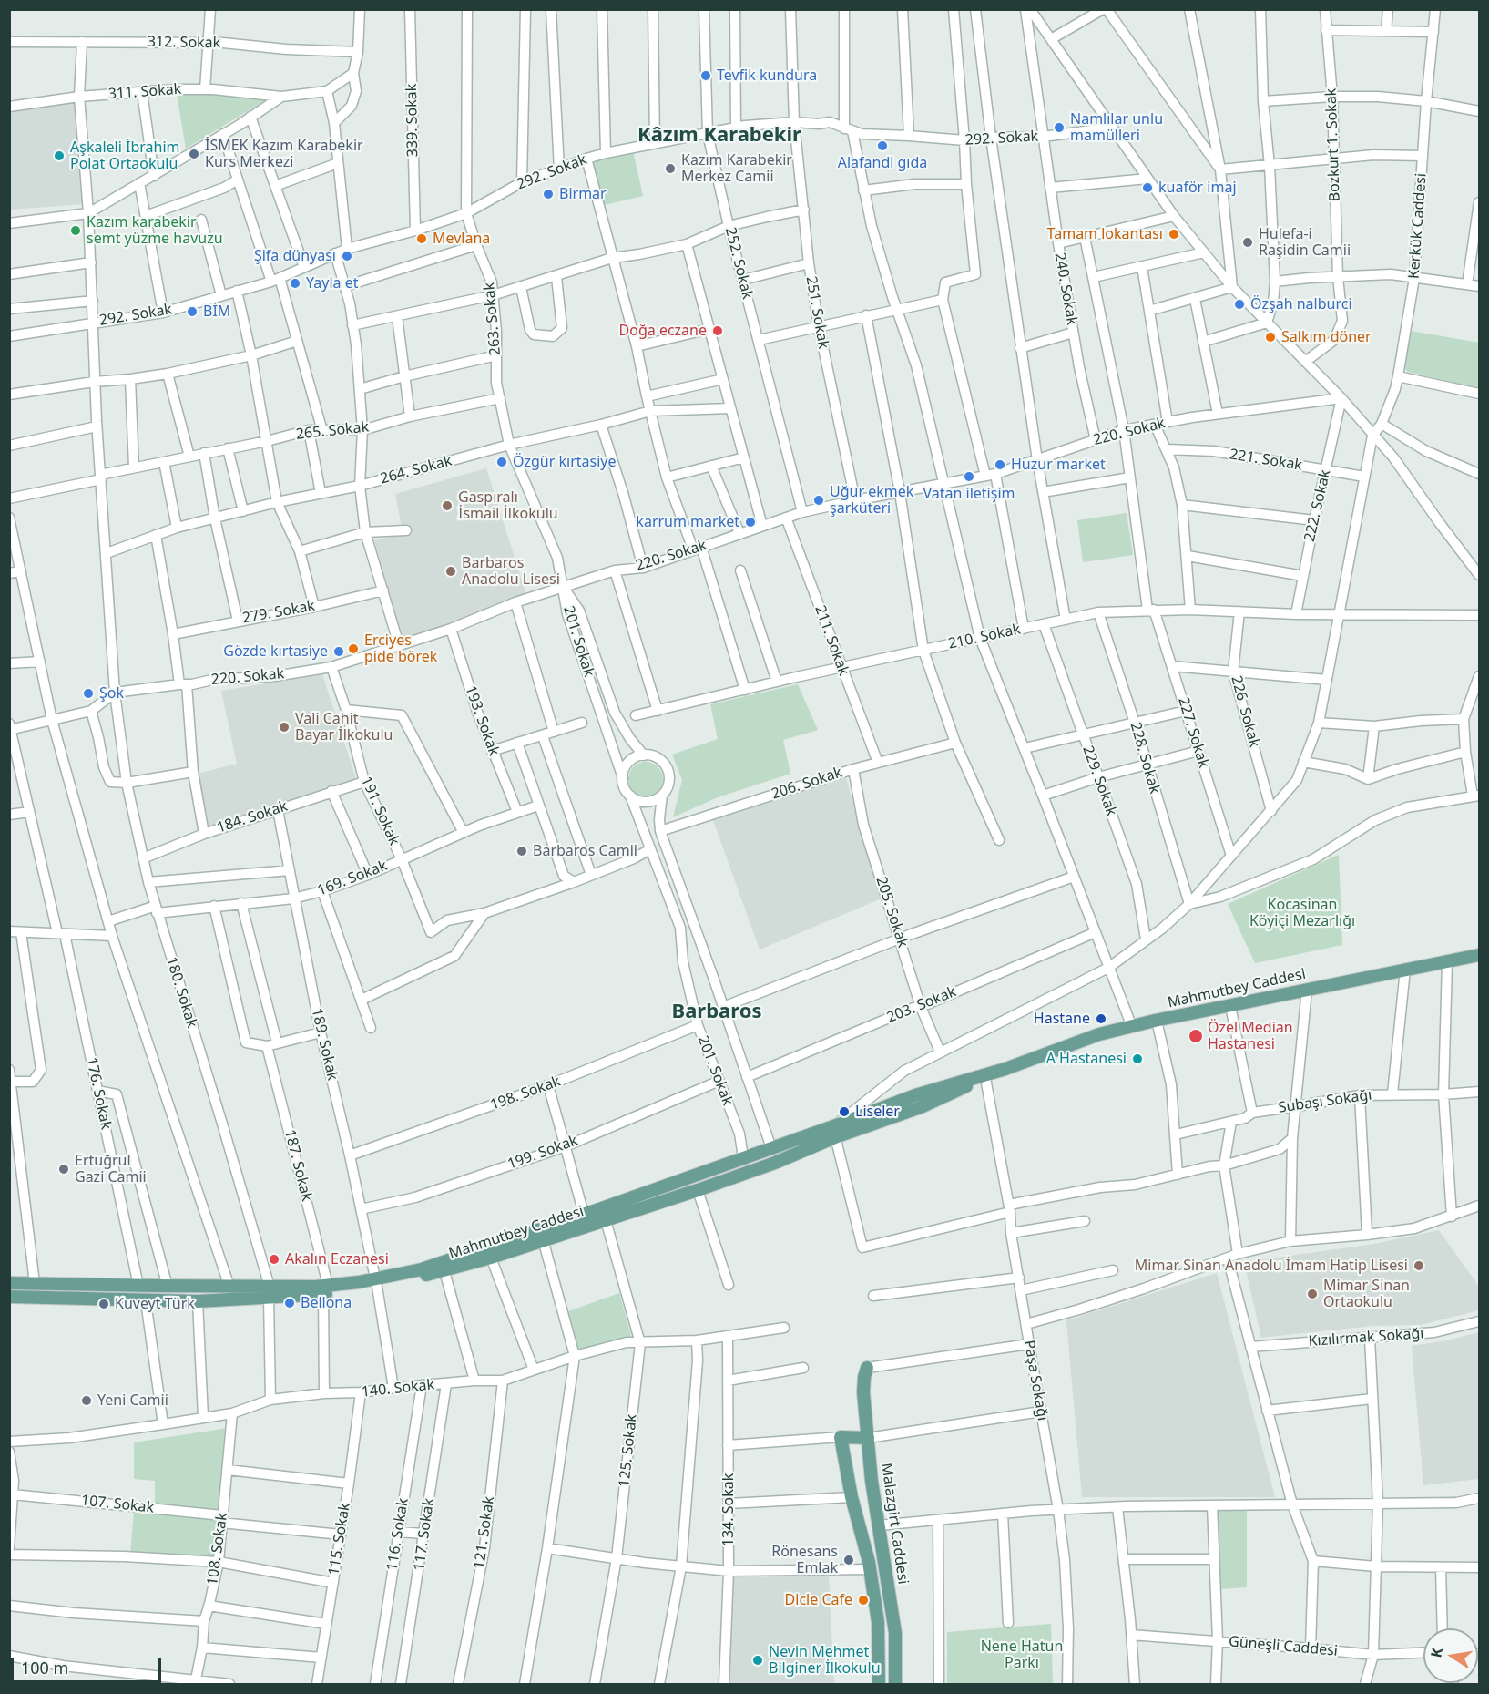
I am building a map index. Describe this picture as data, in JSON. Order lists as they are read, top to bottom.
{
  "streets": {
    "main road": ["Mahmutbey Caddesi", "Malazgirt Caddesi"],
    "street": [
      "312. Sokak",
      "311. Sokak",
      "339. Sokak",
      "292. Sokak",
      "Bozkurt 1. Sokak",
      "Kerkük Caddesi",
      "252. Sokak",
      "240. Sokak",
      "251. Sokak",
      "263. Sokak",
      "265. Sokak",
      "220. Sokak",
      "221. Sokak",
      "264. Sokak",
      "222. Sokak",
      "279. Sokak",
      "210. Sokak",
      "211. Sokak",
      "201. Sokak",
      "226. Sokak",
      "193. Sokak",
      "227. Sokak",
      "228. Sokak",
      "229. Sokak",
      "206. Sokak",
      "191. Sokak",
      "184. Sokak",
      "169. Sokak",
      "205. Sokak",
      "180. Sokak",
      "203. Sokak",
      "189. Sokak",
      "176. Sokak",
      "198. Sokak",
      "Subaşı Sokağı",
      "199. Sokak",
      "187. Sokak",
      "Kızılırmak Sokağı",
      "Paşa Sokağı",
      "140. Sokak",
      "125. Sokak",
      "107. Sokak",
      "134. Sokak",
      "121. Sokak",
      "116. Sokak",
      "117. Sokak",
      "115. Sokak",
      "108. Sokak",
      "Güneşli Caddesi"
    ]
  },
  "crossings": [
    ["312. Sokak", "180. Sokak"],
    ["311. Sokak", "180. Sokak"],
    ["339. Sokak", "292. Sokak"],
    ["292. Sokak", "252. Sokak"],
    ["292. Sokak", "240. Sokak"],
    ["292. Sokak", "251. Sokak"],
    ["292. Sokak", "263. Sokak"],
    ["292. Sokak", "180. Sokak"],
    ["252. Sokak", "220. Sokak"],
    ["240. Sokak", "220. Sokak"],
    ["251. Sokak", "220. Sokak"],
    ["263. Sokak", "265. Sokak"],
    ["263. Sokak", "220. Sokak"],
    ["263. Sokak", "264. Sokak"],
    ["263. Sokak", "201. Sokak"],
    ["265. Sokak", "180. Sokak"],
    ["220. Sokak", "222. Sokak"],
    ["220. Sokak", "211. Sokak"],
    ["220. Sokak", "201. Sokak"],
    ["220. Sokak", "193. Sokak"],
    ["220. Sokak", "227. Sokak"],
    ["220. Sokak", "191. Sokak"],
    ["220. Sokak", "180. Sokak"],
    ["221. Sokak", "222. Sokak"],
    ["264. Sokak", "180. Sokak"],
    ["222. Sokak", "210. Sokak"],
    ["210. Sokak", "211. Sokak"],
    ["210. Sokak", "226. Sokak"],
    ["210. Sokak", "227. Sokak"],
    ["210. Sokak", "228. Sokak"],
    ["210. Sokak", "229. Sokak"],
    ["211. Sokak", "206. Sokak"],
    ["201. Sokak", "206. Sokak"],
    ["201. Sokak", "Mahmutbey Caddesi"],
    ["201. Sokak", "203. Sokak"],
    ["201. Sokak", "198. Sokak"],
    ["201. Sokak", "199. Sokak"],
    ["193. Sokak", "169. Sokak"],
    ["206. Sokak", "205. Sokak"],
    ["191. Sokak", "184. Sokak"],
    ["191. Sokak", "169. Sokak"],
    ["184. Sokak", "180. Sokak"],
    ["184. Sokak", "189. Sokak"],
    ["169. Sokak", "180. Sokak"],
    ["169. Sokak", "189. Sokak"],
    ["169. Sokak", "187. Sokak"],
    ["205. Sokak", "203. Sokak"],
    ["Mahmutbey Caddesi", "180. Sokak"],
    ["Mahmutbey Caddesi", "189. Sokak"],
    ["Mahmutbey Caddesi", "176. Sokak"],
    ["Mahmutbey Caddesi", "187. Sokak"],
    ["Mahmutbey Caddesi", "Paşa Sokağı"],
    ["Mahmutbey Caddesi", "125. Sokak"],
    ["180. Sokak", "140. Sokak"],
    ["189. Sokak", "198. Sokak"],
    ["189. Sokak", "199. Sokak"],
    ["189. Sokak", "140. Sokak"],
    ["187. Sokak", "140. Sokak"],
    ["140. Sokak", "125. Sokak"],
    ["140. Sokak", "134. Sokak"],
    ["140. Sokak", "121. Sokak"],
    ["140. Sokak", "116. Sokak"],
    ["140. Sokak", "117. Sokak"],
    ["140. Sokak", "115. Sokak"],
    ["140. Sokak", "108. Sokak"],
    ["107. Sokak", "115. Sokak"],
    ["107. Sokak", "108. Sokak"]
  ],
  "districts": ["Kâzım Karabekir", "Barbaros"],
  "parks": ["Kocasinan Köyiçi Mezarlığı", "Nene Hatun Parkı"],
  "places": [
    "Tevfik kundura",
    "Namlılar unlu mamülleri",
    "Alafandi gıda",
    "İSMEK Kazım Karabekir Kurs Merkezi",
    "Aşkaleli İbrahim Polat Ortaokulu",
    "Kazım Karabekir Merkez Camii",
    "kuaför imaj",
    "Birmar",
    "Kazım karabekir semt yüzme havuzu",
    "Tamam lokantası",
    "Mevlana",
    "Hulefa-i Raşidin Camii",
    "Şifa dünyası",
    "Yayla et",
    "Özşah nalburci",
    "BİM",
    "Doğa eczane",
    "Salkım döner",
    "Özgür kırtasiye",
    "Huzur market",
    "Vatan iletişim",
    "Uğur ekmek şarküteri",
    "Gaspıralı İsmail İlkokulu",
    "karrum market",
    "Barbaros Anadolu Lisesi",
    "Erciyes pide börek",
    "Gözde kırtasiye",
    "Şok",
    "Vali Cahit Bayar İlkokulu",
    "Barbaros Camii",
    "Hastane",
    "Özel Median Hastanesi",
    "A Hastanesi",
    "Liseler",
    "Ertuğrul Gazi Camii",
    "Akalın Eczanesi",
    "Mimar Sinan Anadolu İmam Hatip Lisesi",
    "Mimar Sinan Ortaokulu",
    "Bellona",
    "Kuveyt Türk",
    "Yeni Camii",
    "Rönesans Emlak",
    "Dicle Cafe",
    "Nevin Mehmet Bilginer İlkokulu"
  ],
  "scale_bar": "100 m",
  "north": "left"
}
